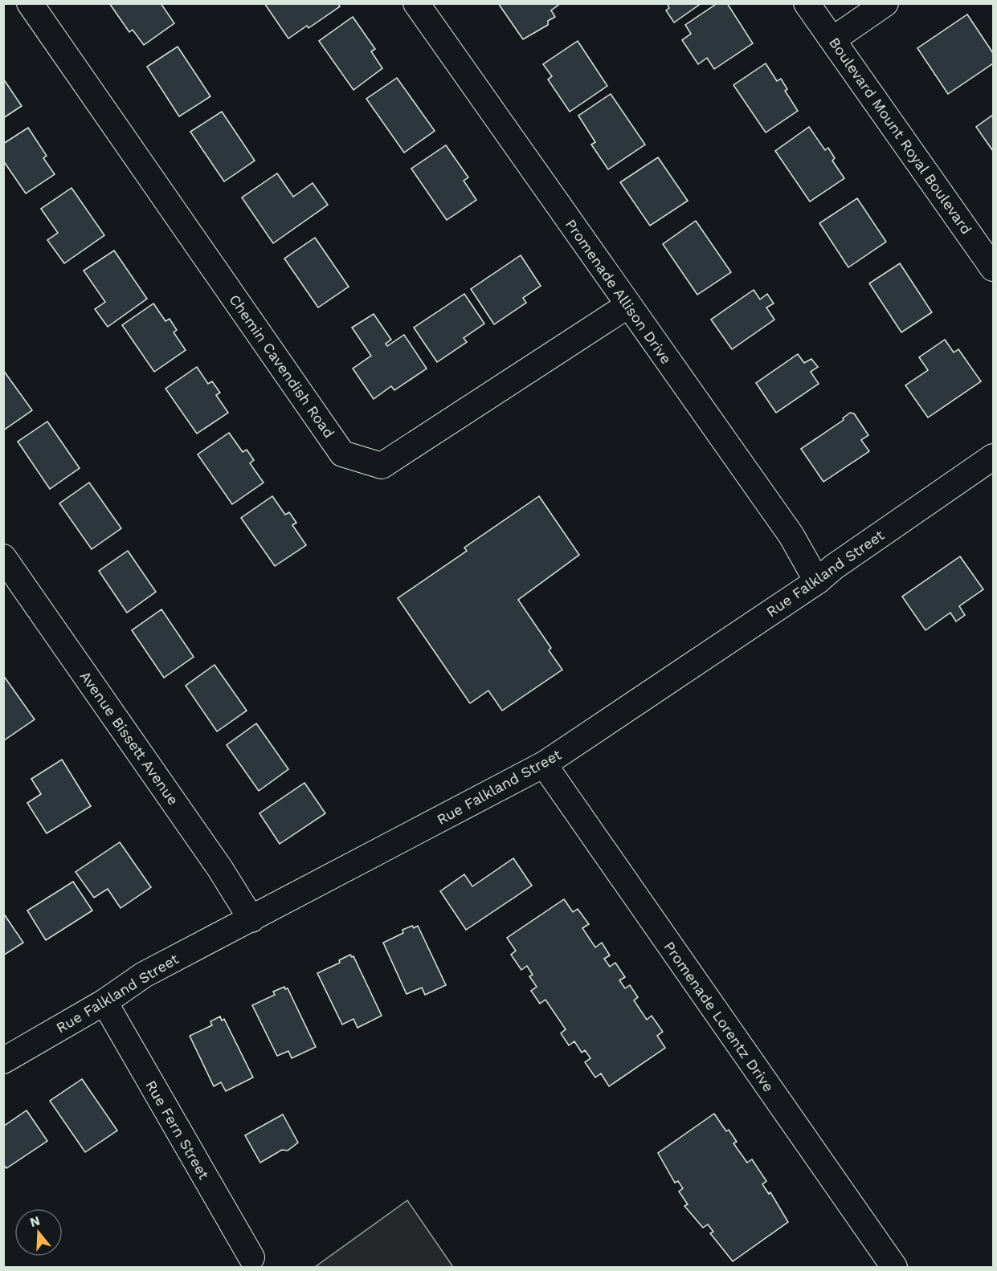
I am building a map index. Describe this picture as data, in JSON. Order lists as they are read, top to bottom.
{
  "streets": {
    "street": [
      "Boulevard Mount Royal Boulevard",
      "Promenade Allison Drive",
      "Chemin Cavendish Road",
      "Rue Falkland Street",
      "Avenue Bissett Avenue",
      "Promenade Lorentz Drive",
      "Rue Fern Street"
    ]
  },
  "crossings": [
    ["Promenade Allison Drive", "Chemin Cavendish Road"],
    ["Promenade Allison Drive", "Rue Falkland Street"],
    ["Rue Falkland Street", "Avenue Bissett Avenue"],
    ["Rue Falkland Street", "Promenade Lorentz Drive"],
    ["Rue Falkland Street", "Rue Fern Street"]
  ],
  "north": "top"
}
